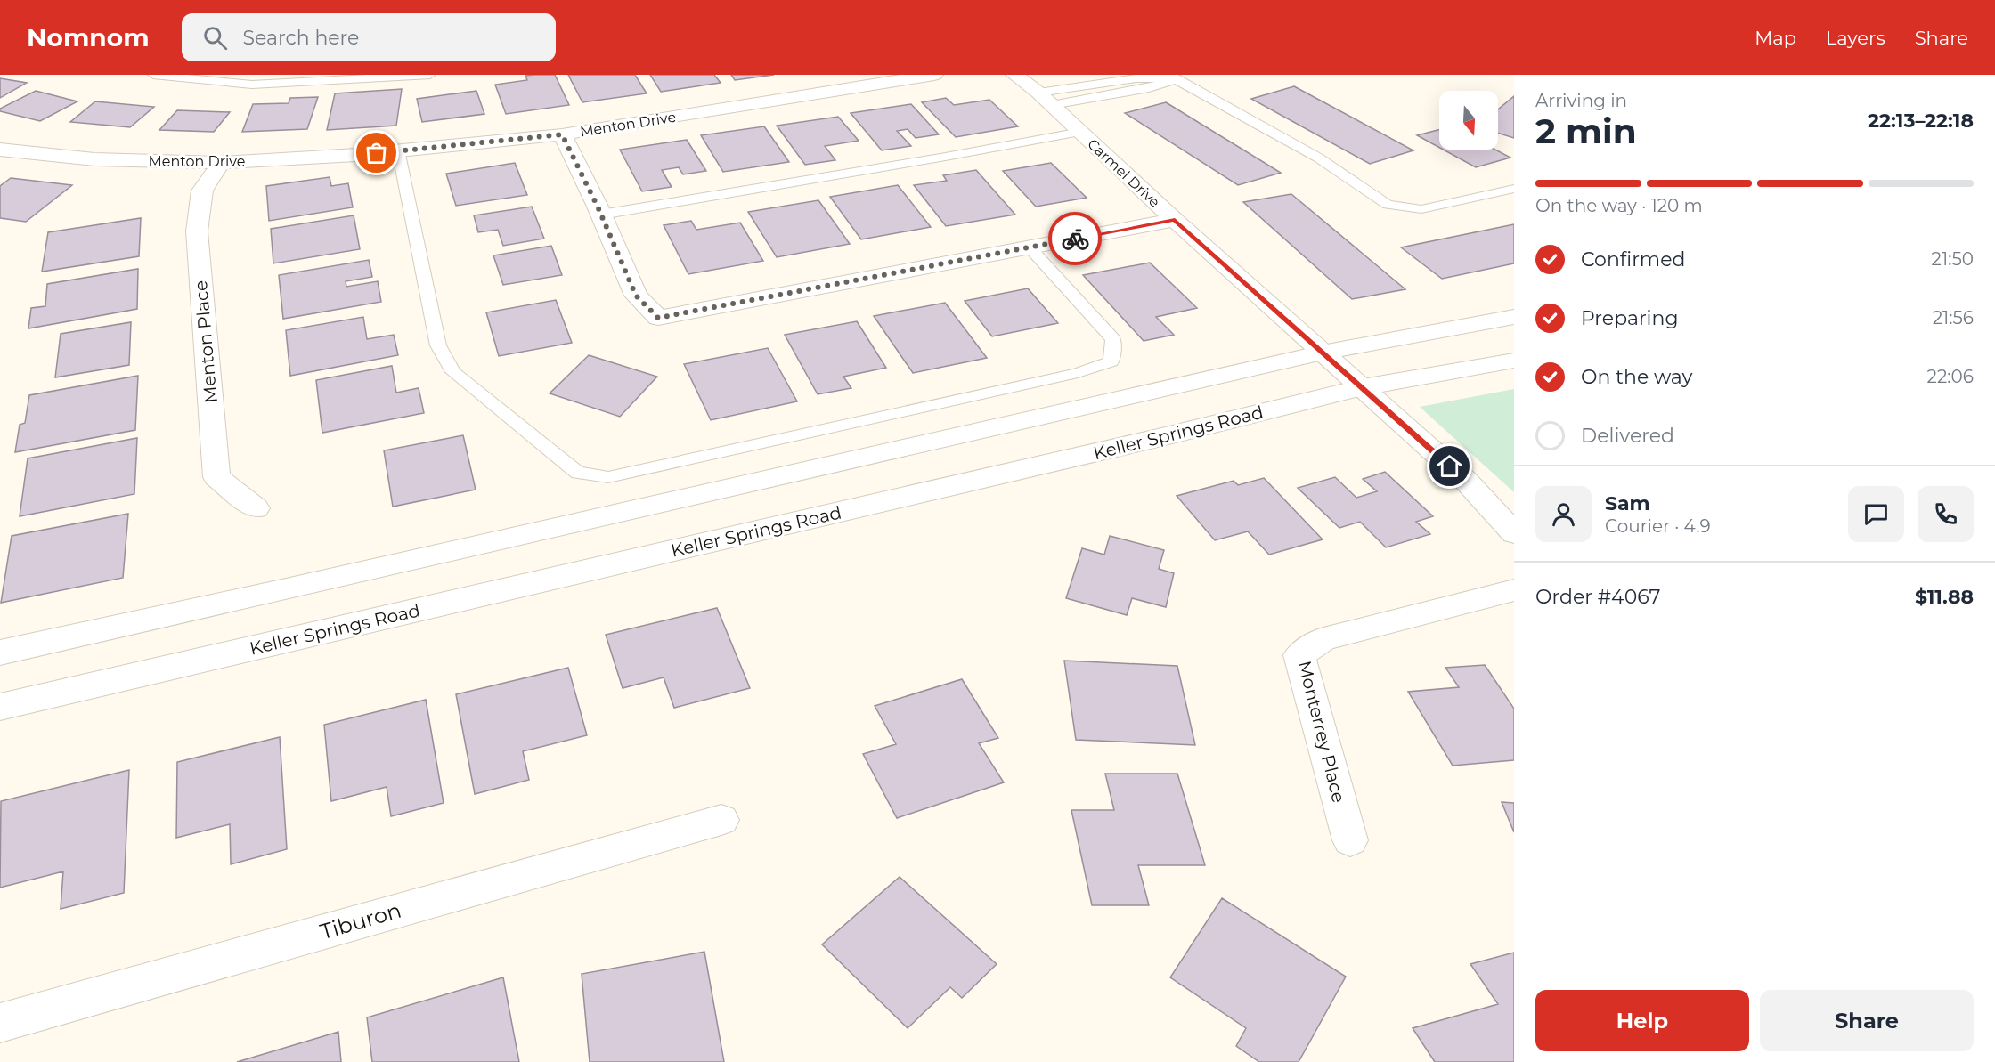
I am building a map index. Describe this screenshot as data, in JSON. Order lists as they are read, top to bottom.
{
  "streets": {
    "street": [
      "Menton Drive",
      "Carmel Drive",
      "Menton Place",
      "Keller Springs Road",
      "Monterrey Place",
      "Tiburon"
    ]
  },
  "crossings": [
    ["Menton Drive", "Menton Place"],
    ["Carmel Drive", "Keller Springs Road"]
  ],
  "north": "bottom",
  "page": {
    "header": "Nomnom",
    "search": "Search here",
    "nav": ["Map", "Layers", "Share"],
    "heading": ["2 min", "Arriving in", "22:13–22:18"],
    "panel": [
      "Sam",
      "Courier · 4.9",
      "Order #4067",
      "$11.88"
    ],
    "bar": "On the way · 120 m",
    "list": [
      ["Confirmed", "21:50"],
      ["Preparing", "21:56"],
      ["On the way", "22:06"],
      "Delivered"
    ],
    "buttons": ["Help", "Share"]
  }
}
